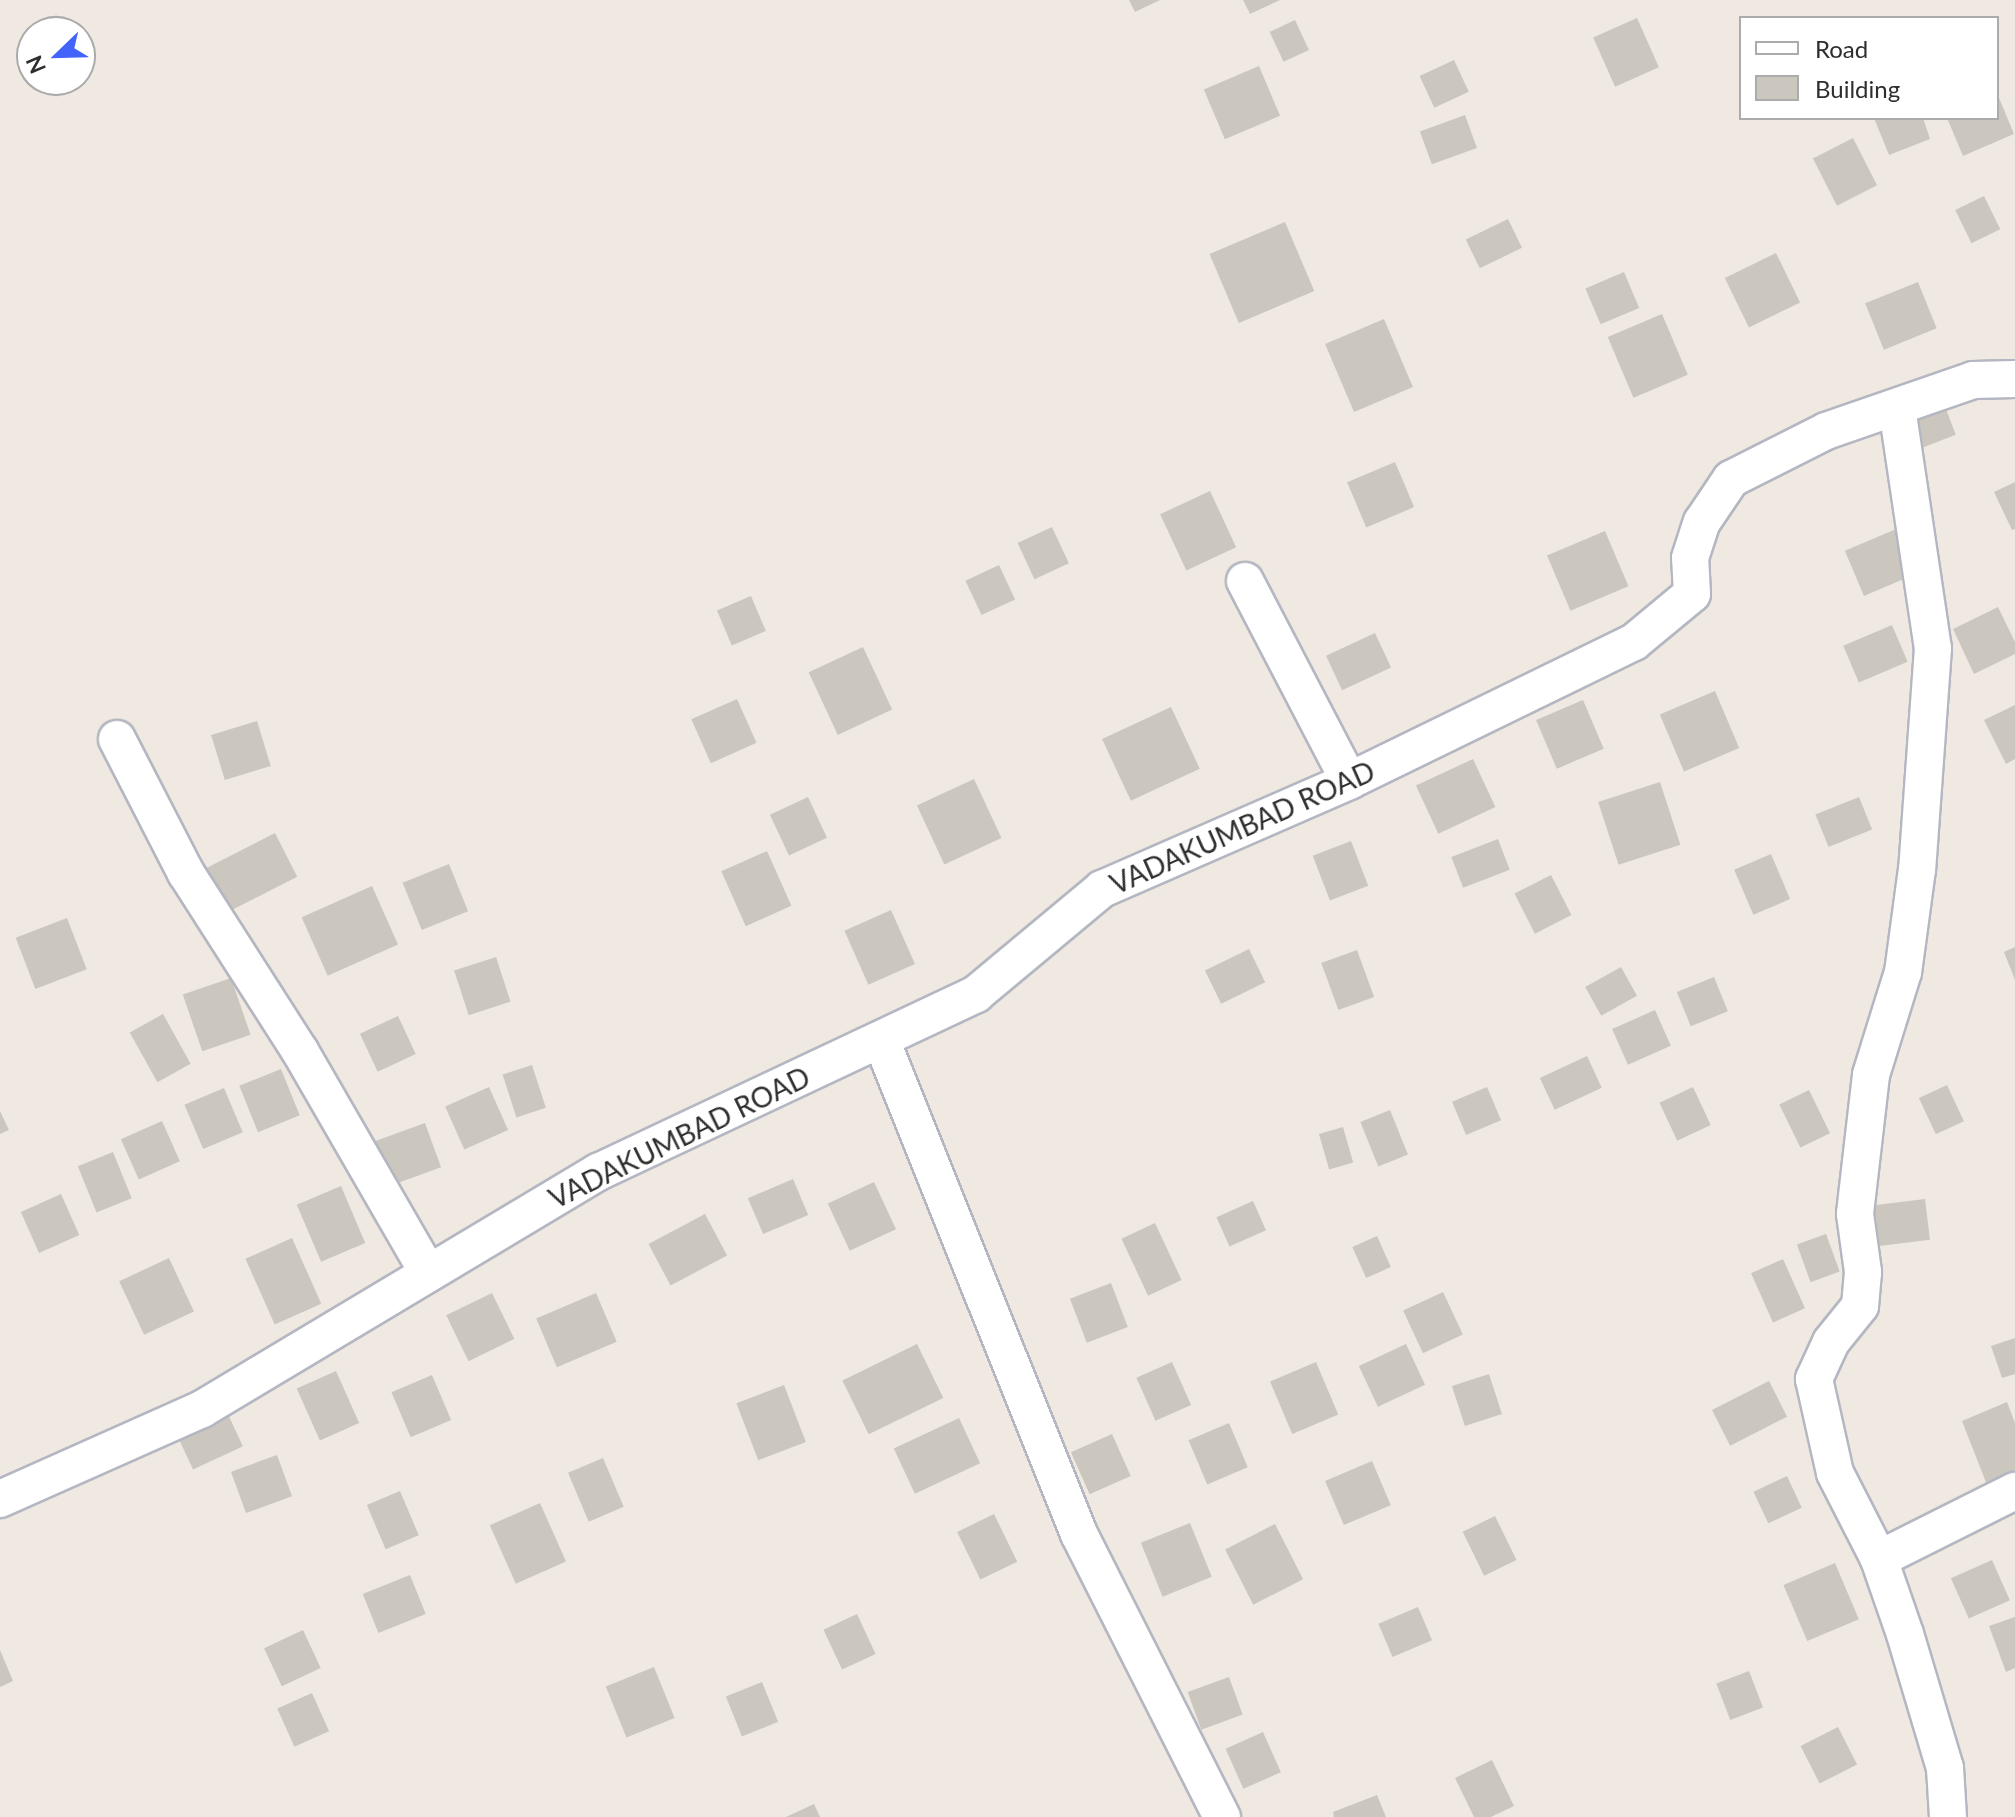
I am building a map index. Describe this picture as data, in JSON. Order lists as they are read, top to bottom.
{
  "streets": {
    "street": ["VADAKUMBAD ROAD"]
  },
  "legend": ["Road", "Building"],
  "north": "bottom left"
}
